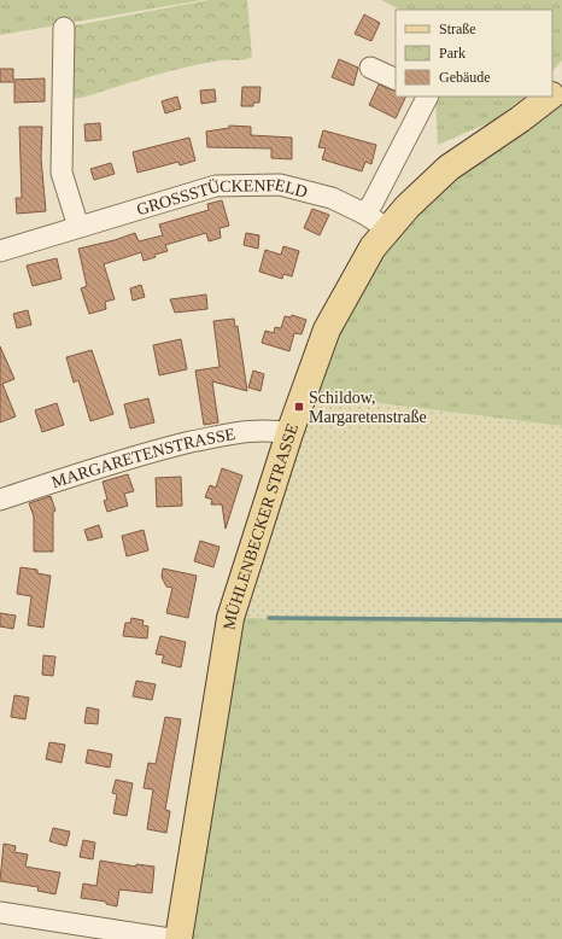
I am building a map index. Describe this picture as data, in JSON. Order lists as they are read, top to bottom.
{
  "streets": {
    "main road": ["MÜHLENBECKER STRASSE"],
    "street": ["GROSSSTÜCKENFELD", "MARGARETENSTRASSE"]
  },
  "crossings": [
    ["GROSSSTÜCKENFELD", "MÜHLENBECKER STRASSE"],
    ["MARGARETENSTRASSE", "MÜHLENBECKER STRASSE"]
  ],
  "places": {
    "transit": ["Schildow, Margaretenstraße"]
  },
  "legend": ["Straße", "Park", "Gebäude"]
}
